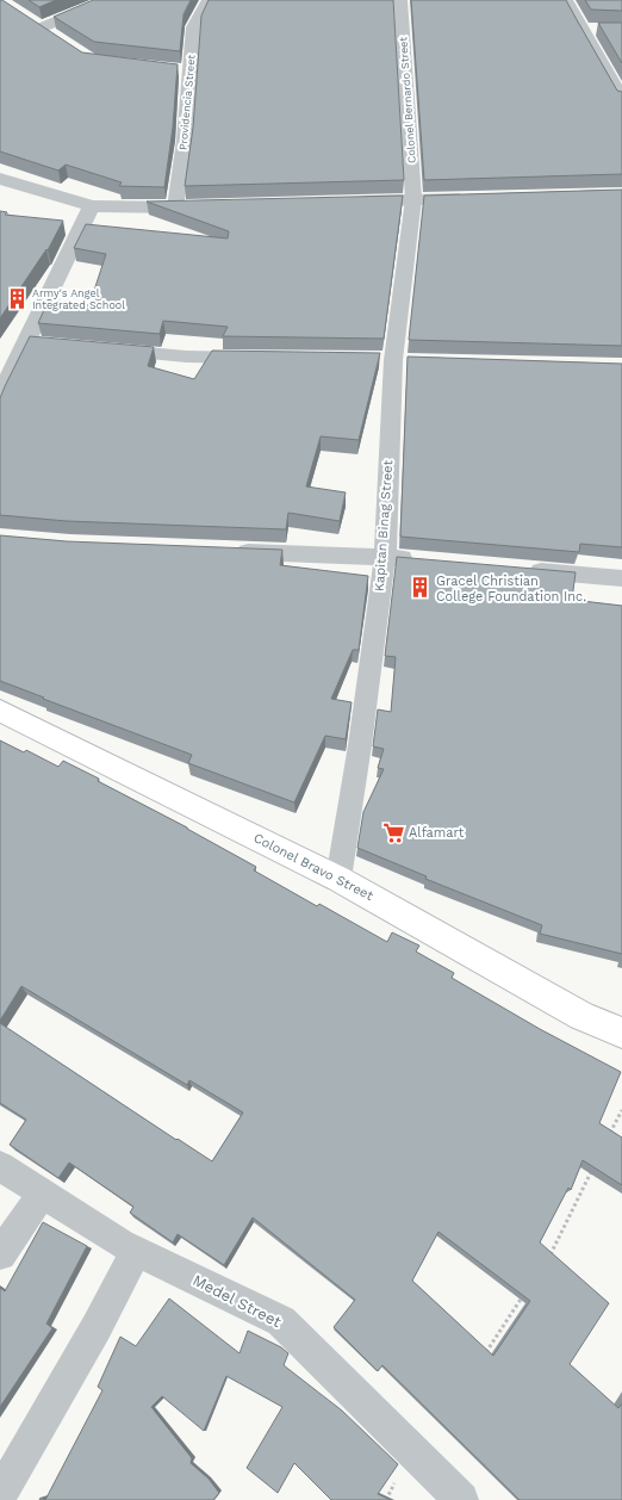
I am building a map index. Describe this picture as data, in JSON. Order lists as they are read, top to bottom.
{
  "streets": {
    "main road": ["Colonel Bravo Street"],
    "street": [
      "Colonel Bernardo Street",
      "Providencia Street",
      "Kapitan Binag Street",
      "Medel Street"
    ]
  },
  "crossings": [
    ["Colonel Bernardo Street", "Kapitan Binag Street"],
    ["Kapitan Binag Street", "Colonel Bravo Street"]
  ],
  "places": {
    "building": ["Army's Angel Integrated School", "Gracel Christian College Foundation Inc."],
    "supermarket": ["Alfamart"]
  }
}
